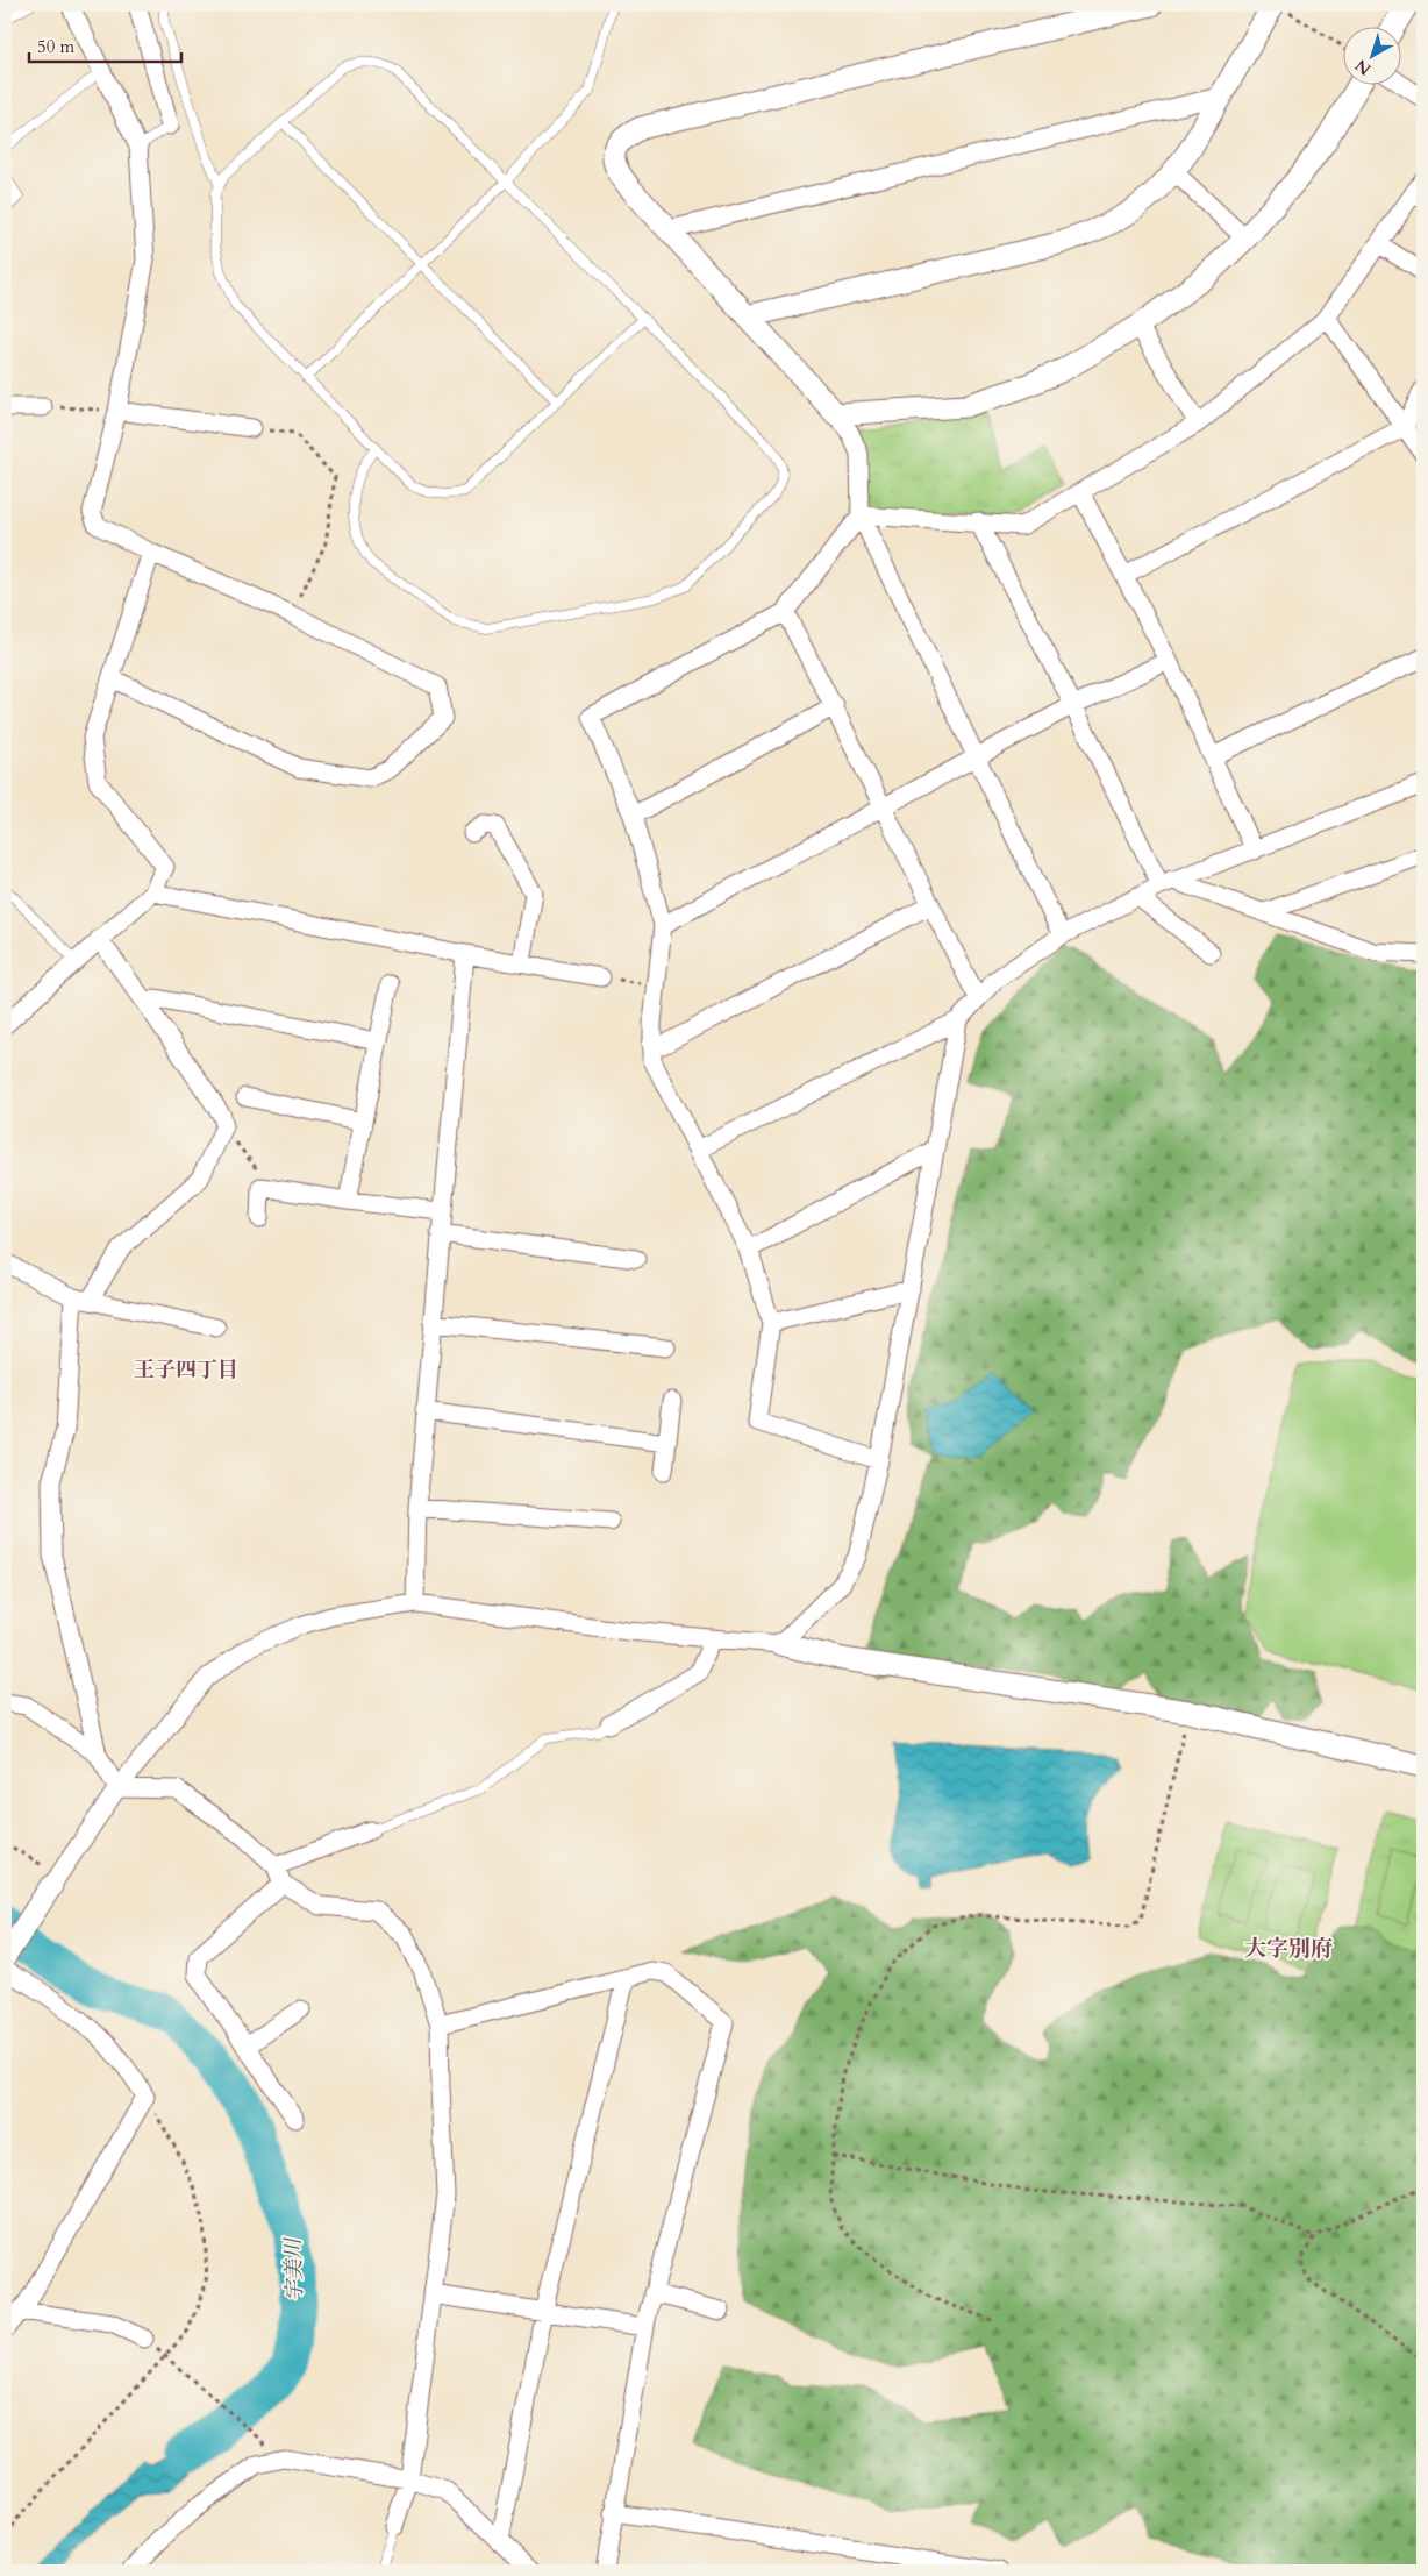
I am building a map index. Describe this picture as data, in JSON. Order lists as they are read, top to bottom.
{
  "districts": ["王子四丁目", "大字別府"],
  "water": ["宇美川"],
  "scale_bar": "50 m",
  "north": "bottom left"
}
